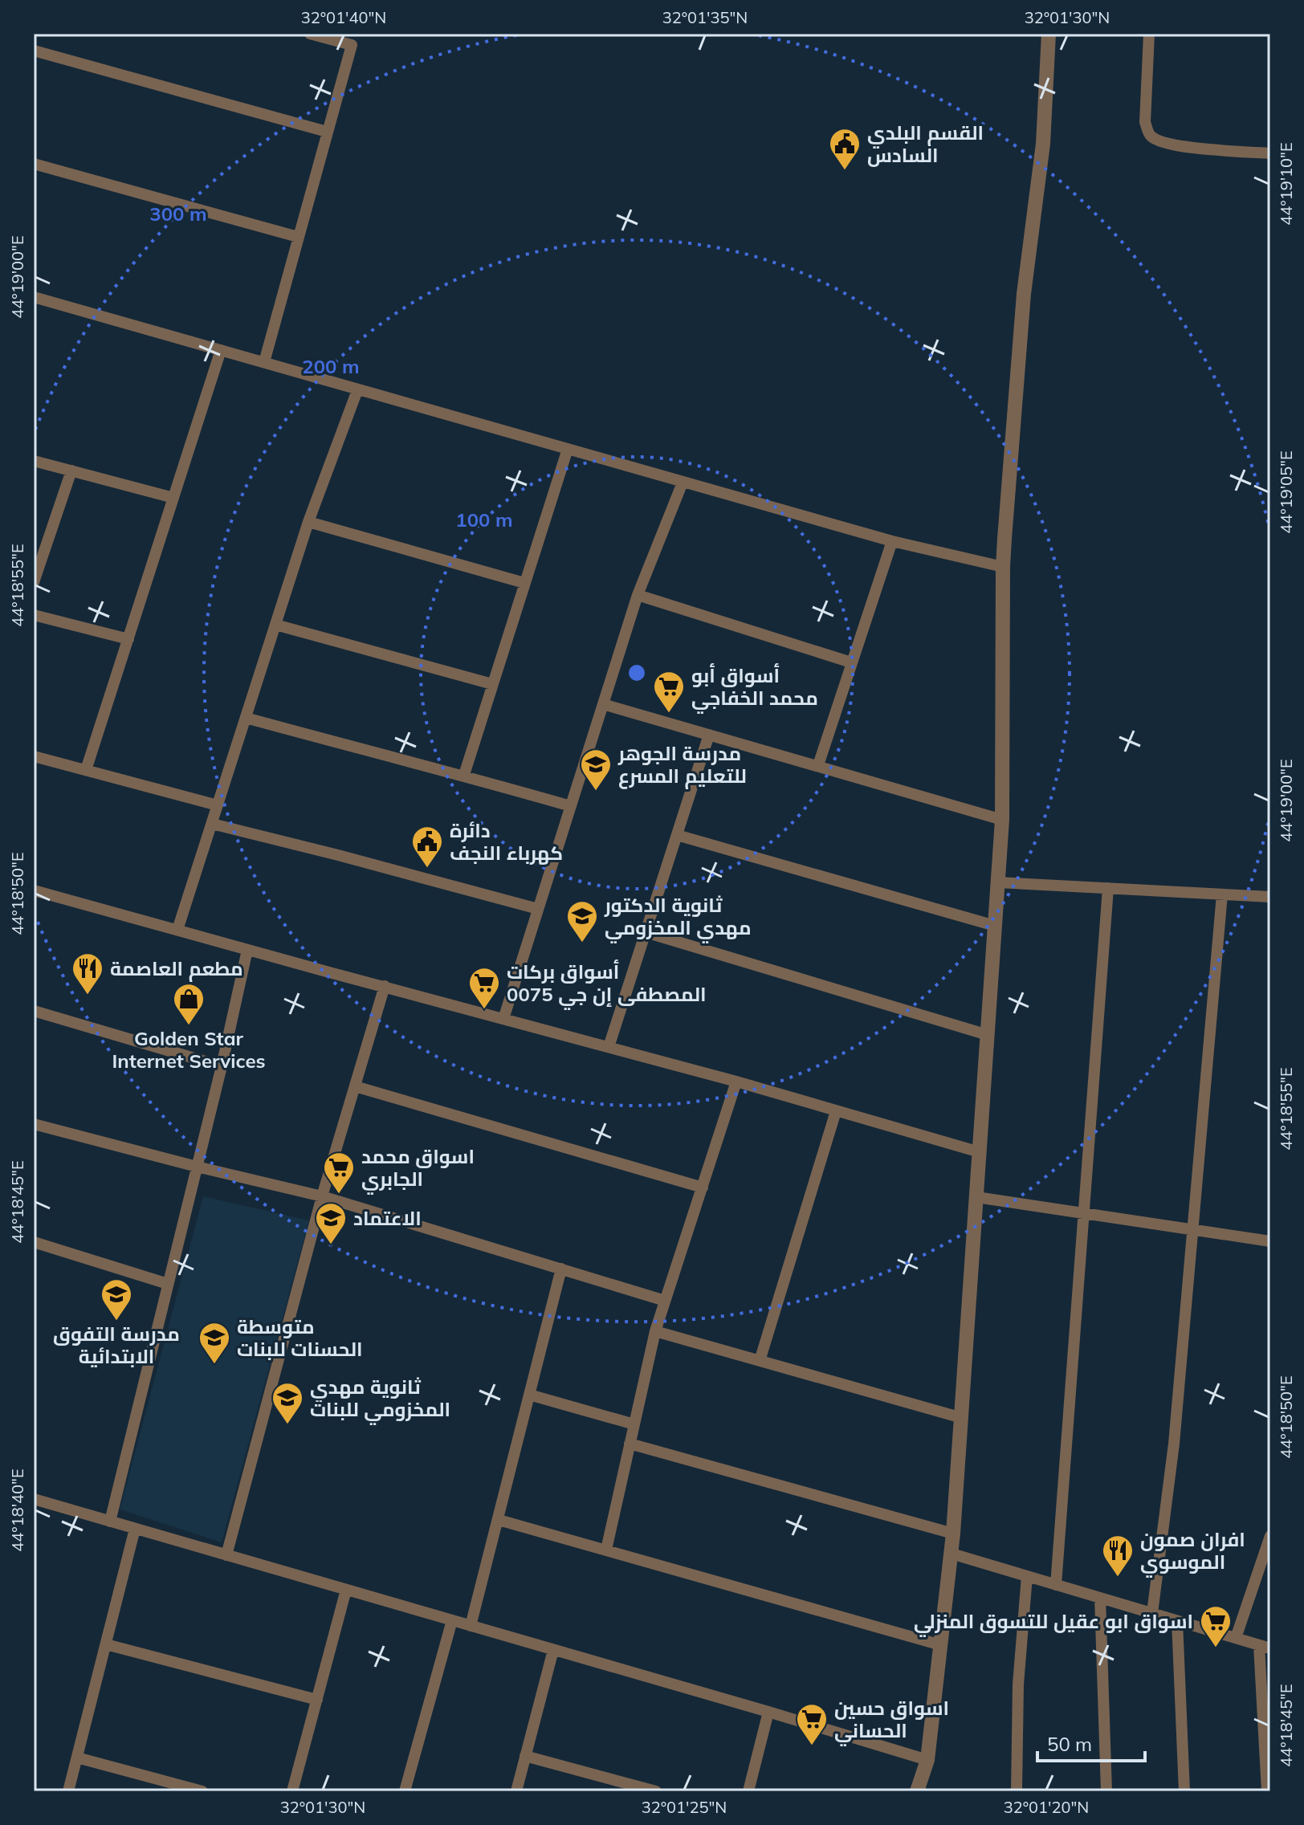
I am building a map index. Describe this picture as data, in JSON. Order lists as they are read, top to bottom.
{
  "places": {
    "public building": ["القسم البلدي السادس", "دائرة كهرباء النجف"],
    "supermarket": [
      "أسواق أبو محمد الخفاجي",
      "أسواق بركات المصطفی إن جي 0075",
      "اسواق محمد الجابري",
      "اسواق ابو عقيل للتسوق المنزلي",
      "اسواق حسين الحساني"
    ],
    "school or university": [
      "مدرسة الجوهر للتعليم المسرع",
      "ثانوية الدكتور مهدي المخزومي",
      "الاعتماد",
      "مدرسة التفوق الابتدائية",
      "متوسطة الحسنات للبنات",
      "ثانوية مهدي المخزومي للبنات"
    ],
    "restaurant": ["مطعم العاصمة", "افران صمون الموسوي"],
    "shop": ["Golden Star Internet Services"]
  },
  "scale_bar": "50 m",
  "coordinates": [
    "32°01'40\"N",
    "32°01'35\"N",
    "32°01'30\"N",
    "44°19'10\"E",
    "44°19'00\"E",
    "44°19'05\"E",
    "44°18'55\"E",
    "44°18'50\"E",
    "44°18'45\"E",
    "44°18'40\"E",
    "32°01'25\"N",
    "32°01'20\"N"
  ],
  "rings": ["300 m", "200 m", "100 m"]
}
